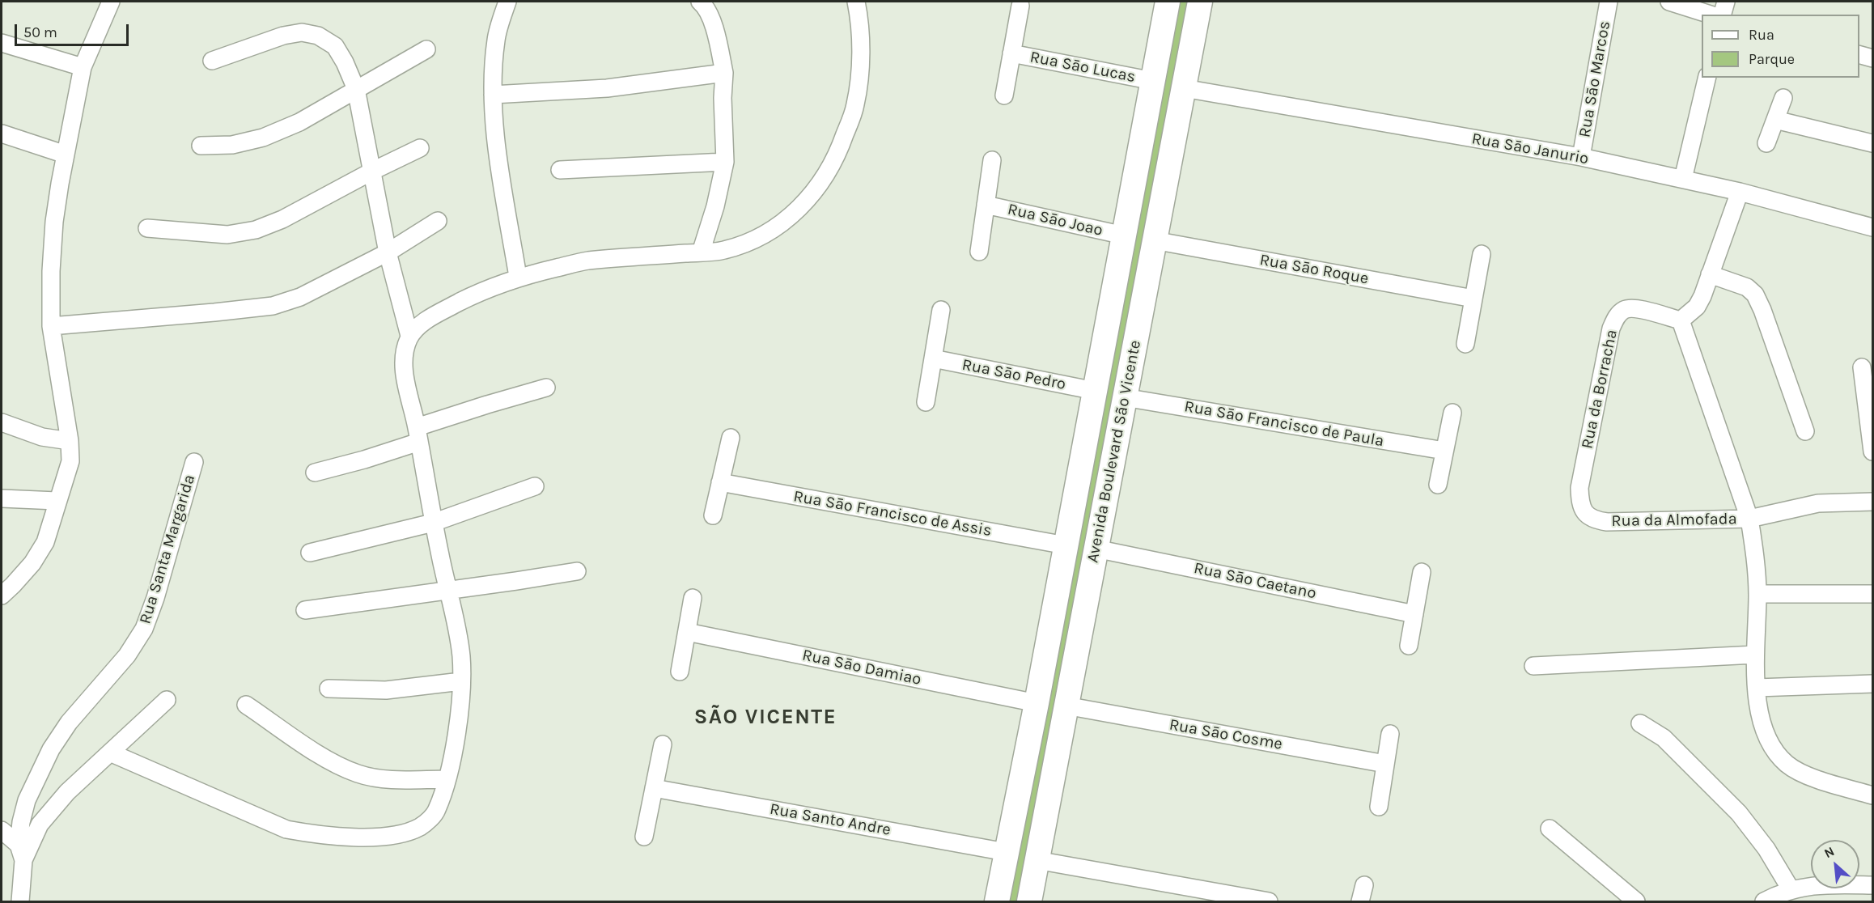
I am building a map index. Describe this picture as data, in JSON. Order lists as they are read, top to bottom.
{
  "streets": {
    "street": [
      "Rua Sāo Lucas",
      "Rua Sāo Marcos",
      "Rua Sāo Janurio",
      "Rua Sāo Joao",
      "Rua Sāo Roque",
      "Rua Sāo Pedro",
      "Rua da Borracha",
      "Rua Sāo Francisco de Paula",
      "Avenida Boulevard São Vicente",
      "Rua Sāo Francisco de Assis",
      "Rua da Almofada",
      "Rua Santa Margarida",
      "Rua Sāo Caetano",
      "Rua Sāo Damiao",
      "Rua Sāo Cosme",
      "Rua Santo Andre"
    ]
  },
  "crossings": [
    ["Rua Sāo Lucas", "Avenida Boulevard São Vicente"],
    ["Rua Sāo Marcos", "Rua Sāo Janurio"],
    ["Rua Sāo Janurio", "Avenida Boulevard São Vicente"],
    ["Rua Sāo Joao", "Avenida Boulevard São Vicente"],
    ["Rua Sāo Roque", "Avenida Boulevard São Vicente"],
    ["Rua Sāo Pedro", "Avenida Boulevard São Vicente"],
    ["Rua da Borracha", "Rua da Almofada"],
    ["Rua Sāo Francisco de Paula", "Avenida Boulevard São Vicente"],
    ["Avenida Boulevard São Vicente", "Rua Sāo Francisco de Assis"],
    ["Avenida Boulevard São Vicente", "Rua Sāo Caetano"],
    ["Avenida Boulevard São Vicente", "Rua Sāo Damiao"],
    ["Avenida Boulevard São Vicente", "Rua Sāo Cosme"],
    ["Avenida Boulevard São Vicente", "Rua Santo Andre"]
  ],
  "districts": ["SÃO VICENTE"],
  "legend": ["Rua", "Parque"],
  "scale_bar": "50 m",
  "north": "top left"
}
